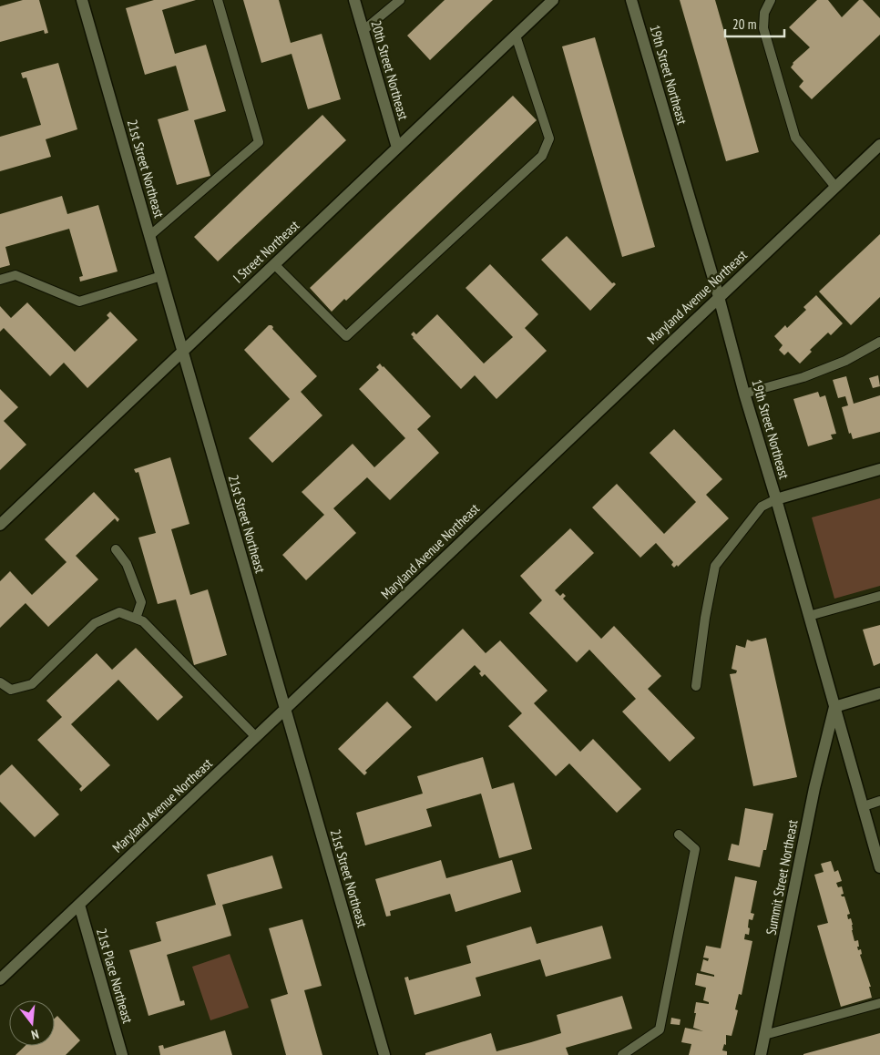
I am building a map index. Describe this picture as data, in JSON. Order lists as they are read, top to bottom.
{
  "streets": {
    "street": [
      "20th Street Northeast",
      "19th Street Northeast",
      "21st Street Northeast",
      "I Street Northeast",
      "Maryland Avenue Northeast",
      "Summit Street Northeast",
      "21st Place Northeast"
    ]
  },
  "crossings": [
    ["20th Street Northeast", "I Street Northeast"],
    ["19th Street Northeast", "Maryland Avenue Northeast"],
    ["19th Street Northeast", "Summit Street Northeast"],
    ["21st Street Northeast", "I Street Northeast"],
    ["21st Street Northeast", "Maryland Avenue Northeast"],
    ["Maryland Avenue Northeast", "21st Place Northeast"]
  ],
  "scale_bar": "20 m",
  "north": "bottom"
}
